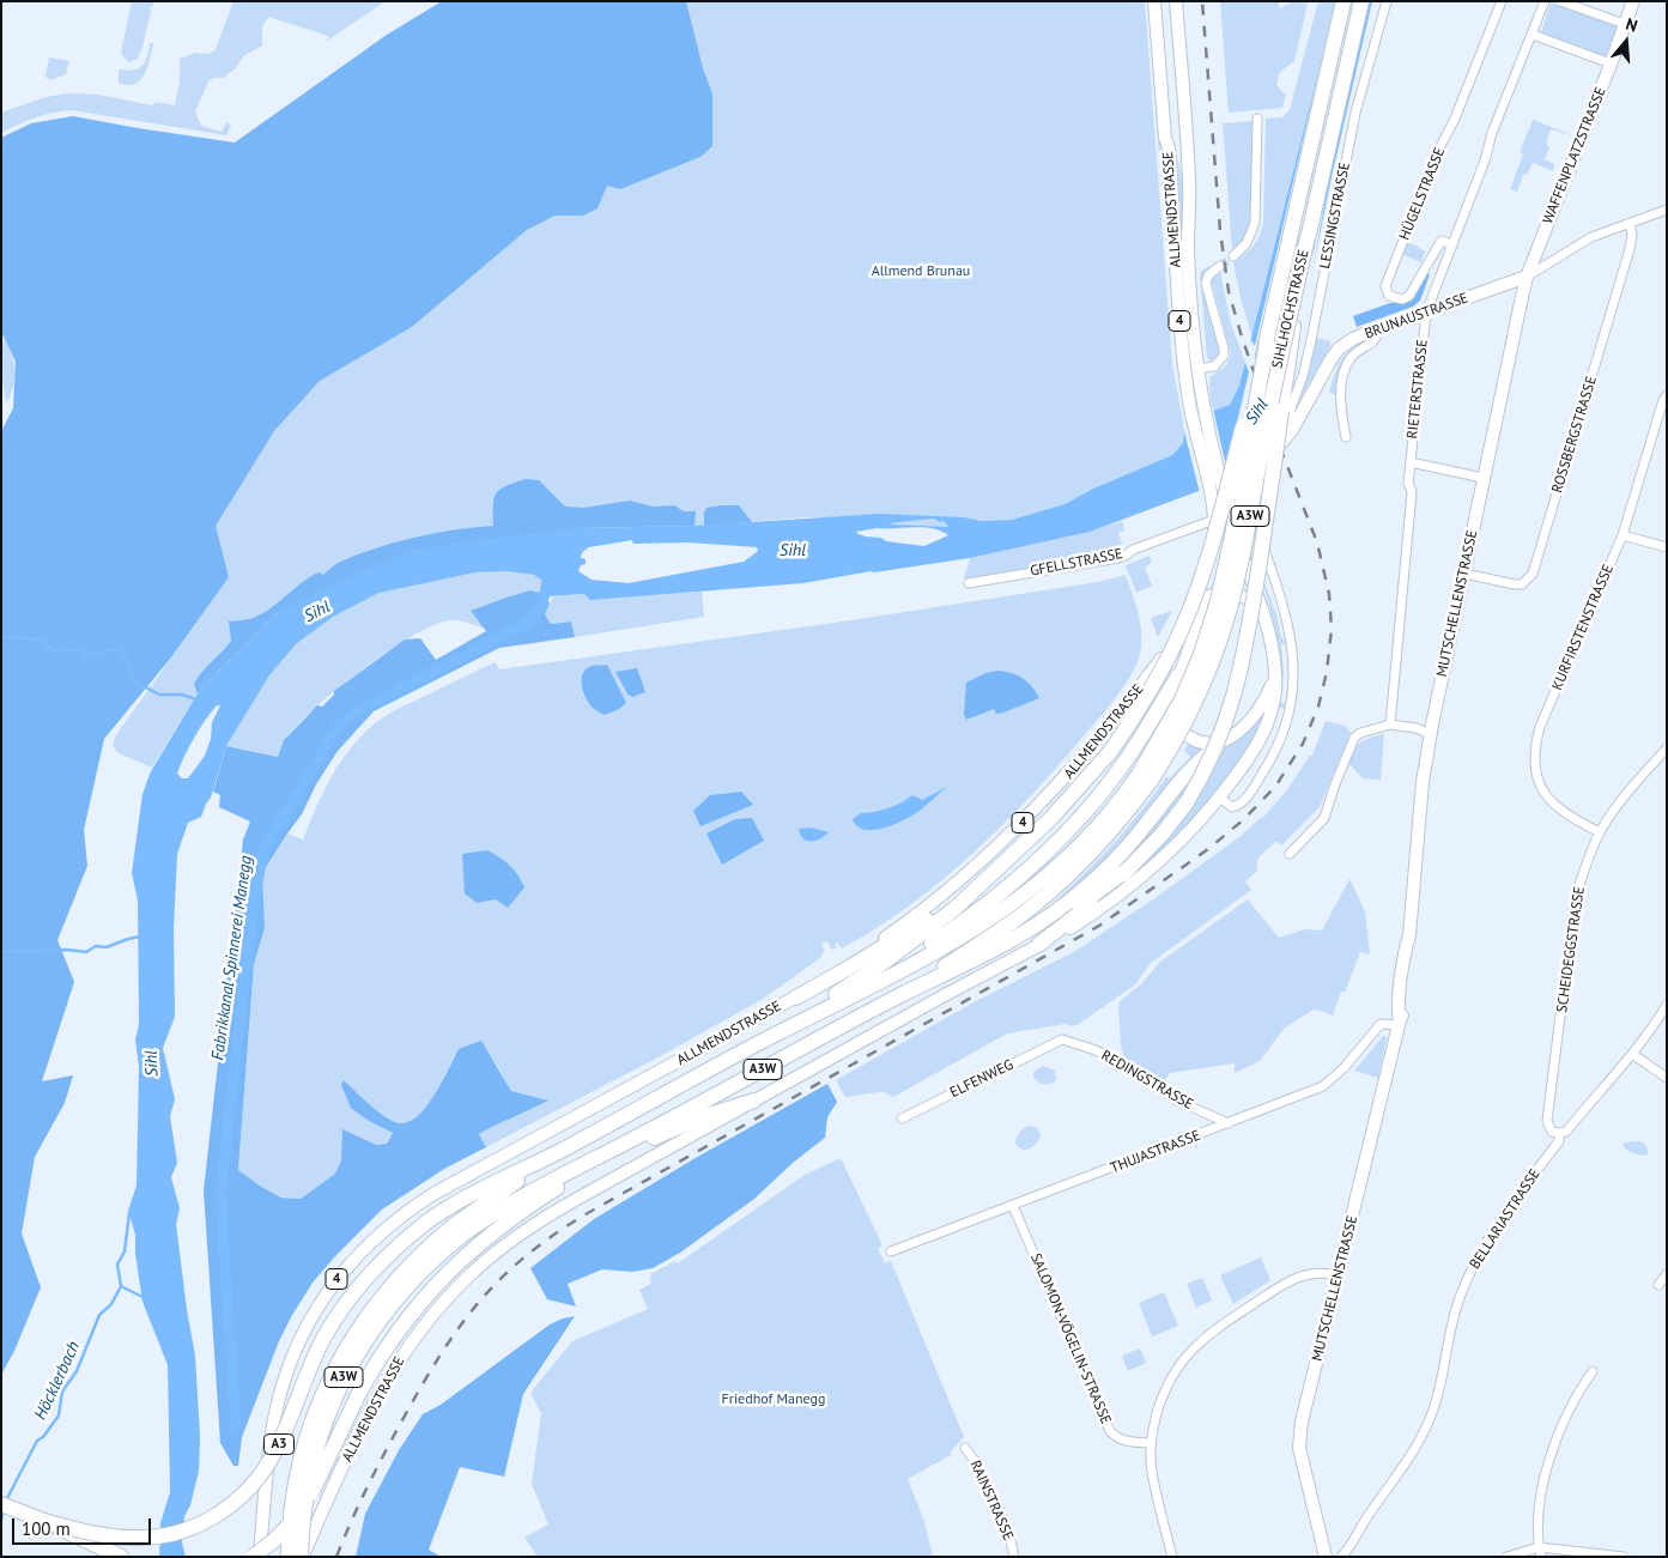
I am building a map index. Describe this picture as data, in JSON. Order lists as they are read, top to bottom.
{
  "streets": {
    "highway": ["SIHLHOCHSTRASSE", "A3W", "A3"],
    "main road": [
      "WAFFENPLATZSTRASSE",
      "ALLMENDSTRASSE",
      "BRUNAUSTRASSE",
      "4",
      "MUTSCHELLENSTRASSE"
    ],
    "street": [
      "HÜGELSTRASSE",
      "LESSINGSTRASSE",
      "RIETERSTRASSE",
      "ROSSBERGSTRASSE",
      "GFELLSTRASSE",
      "KURFIRSTENSTRASSE",
      "SCHEIDEGGSTRASSE",
      "ELFENWEG",
      "REDINGSTRASSE",
      "THUJASTRASSE",
      "BELLARIASTRASSE",
      "SALOMON-VÖGELIN-STRASSE",
      "RAINSTRASSE"
    ]
  },
  "crossings": [
    ["WAFFENPLATZSTRASSE", "BRUNAUSTRASSE"],
    ["WAFFENPLATZSTRASSE", "MUTSCHELLENSTRASSE"],
    ["HÜGELSTRASSE", "RIETERSTRASSE"],
    ["ALLMENDSTRASSE", "BRUNAUSTRASSE"],
    ["ALLMENDSTRASSE", "A3W"],
    ["ALLMENDSTRASSE", "GFELLSTRASSE"],
    ["LESSINGSTRASSE", "BRUNAUSTRASSE"],
    ["SIHLHOCHSTRASSE", "A3W"],
    ["BRUNAUSTRASSE", "RIETERSTRASSE"],
    ["BRUNAUSTRASSE", "ROSSBERGSTRASSE"],
    ["BRUNAUSTRASSE", "MUTSCHELLENSTRASSE"],
    ["ROSSBERGSTRASSE", "MUTSCHELLENSTRASSE"],
    ["A3W", "A3"],
    ["MUTSCHELLENSTRASSE", "THUJASTRASSE"],
    ["KURFIRSTENSTRASSE", "SCHEIDEGGSTRASSE"],
    ["SCHEIDEGGSTRASSE", "BELLARIASTRASSE"],
    ["ELFENWEG", "REDINGSTRASSE"],
    ["REDINGSTRASSE", "THUJASTRASSE"],
    ["THUJASTRASSE", "SALOMON-VÖGELIN-STRASSE"]
  ],
  "water": ["Sihl", "Fabrikkanal Spinnerei Manegg", "Höcklerbach"],
  "parks": ["Allmend Brunau", "Friedhof Manegg"],
  "scale_bar": "100 m",
  "north": "top"
}
